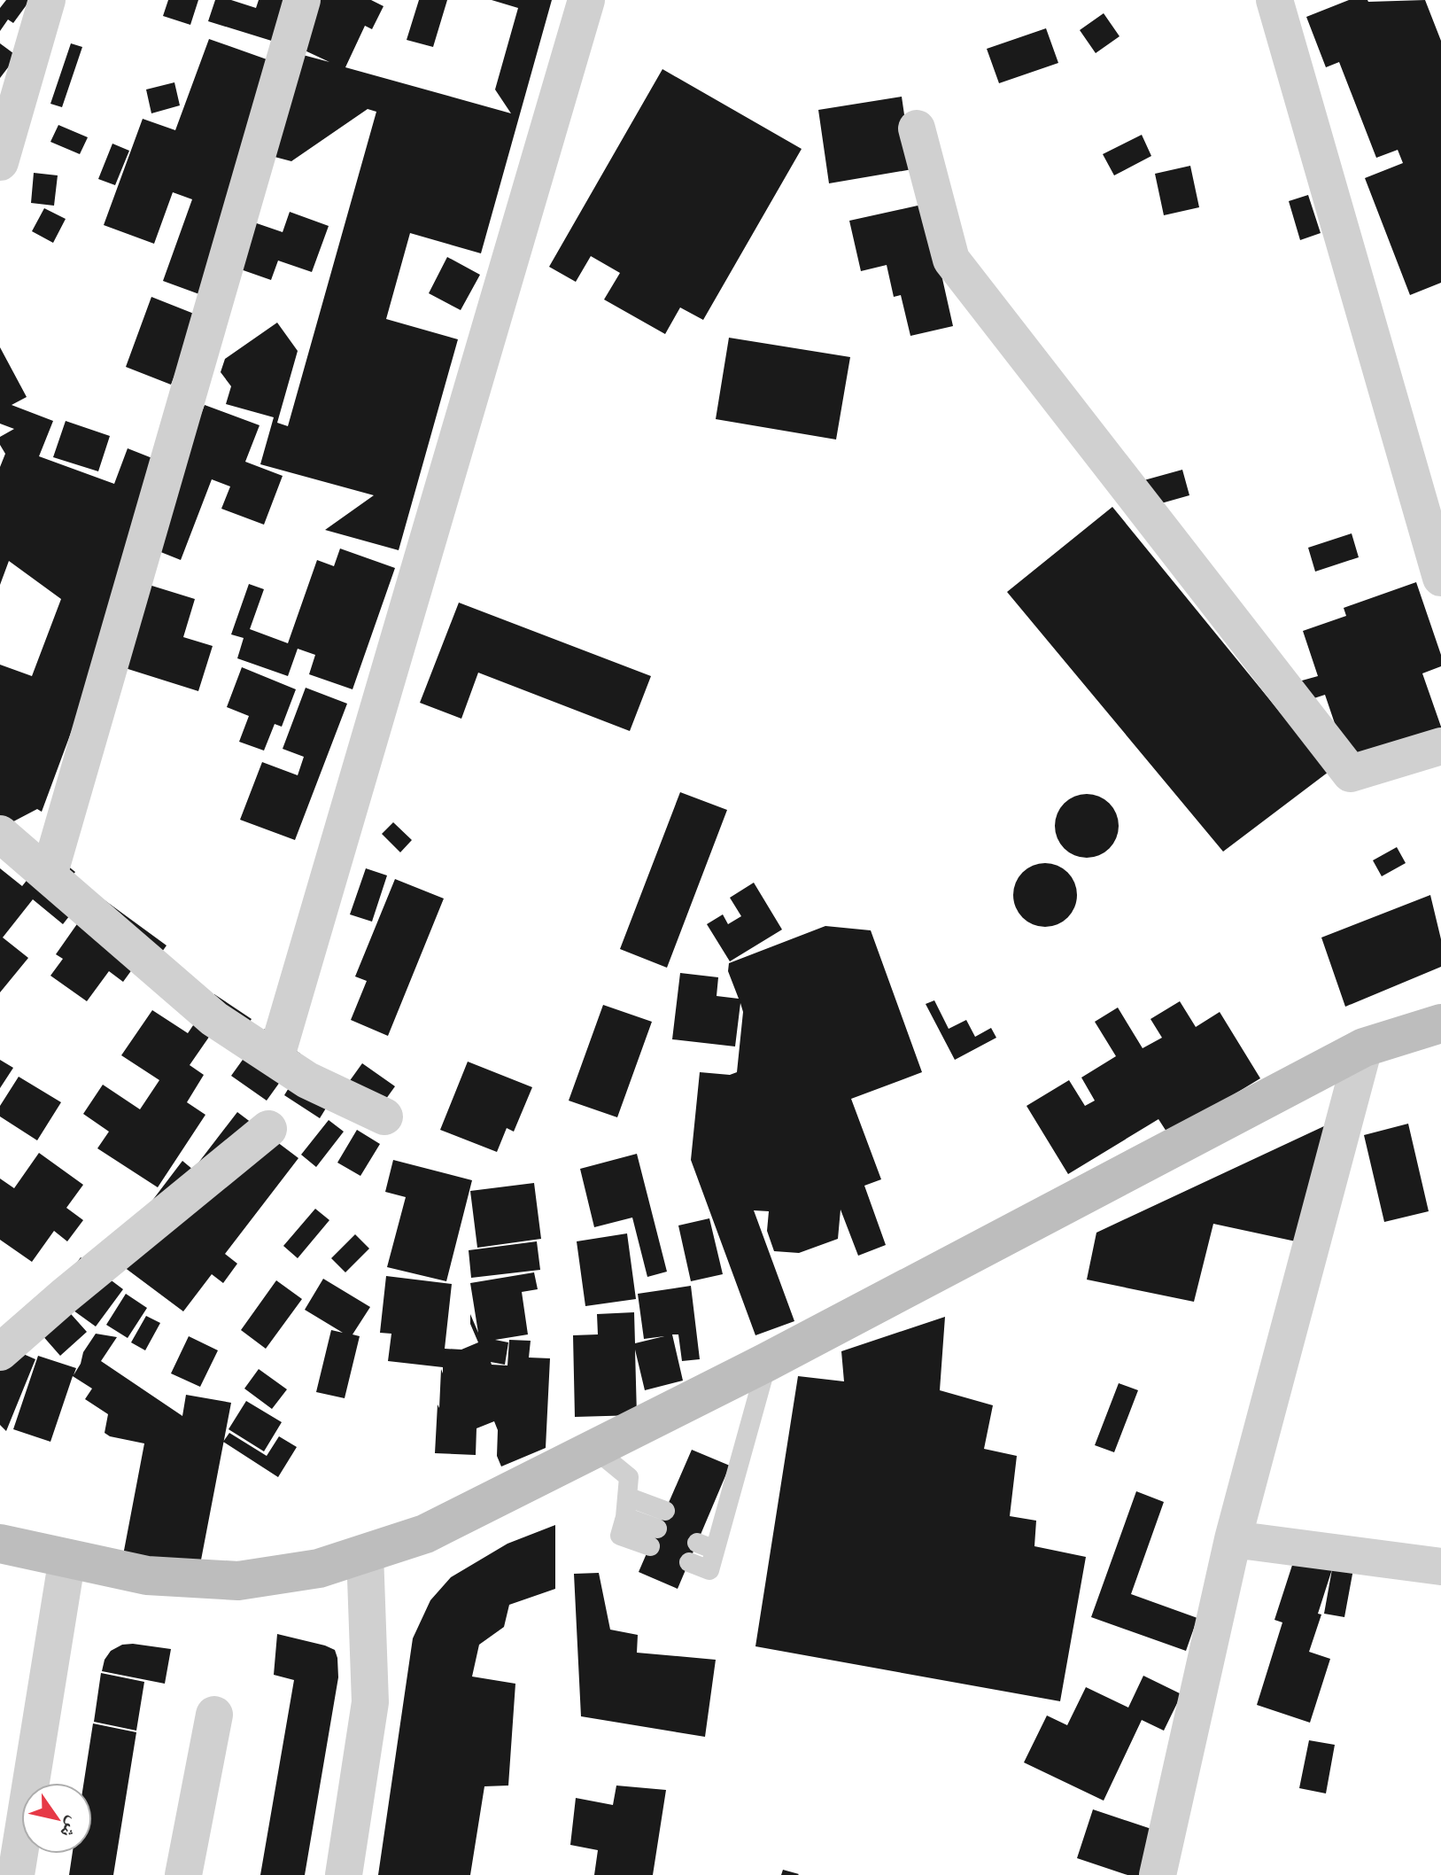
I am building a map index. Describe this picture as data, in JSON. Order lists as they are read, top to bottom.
{
  "north": "bottom right"
}
